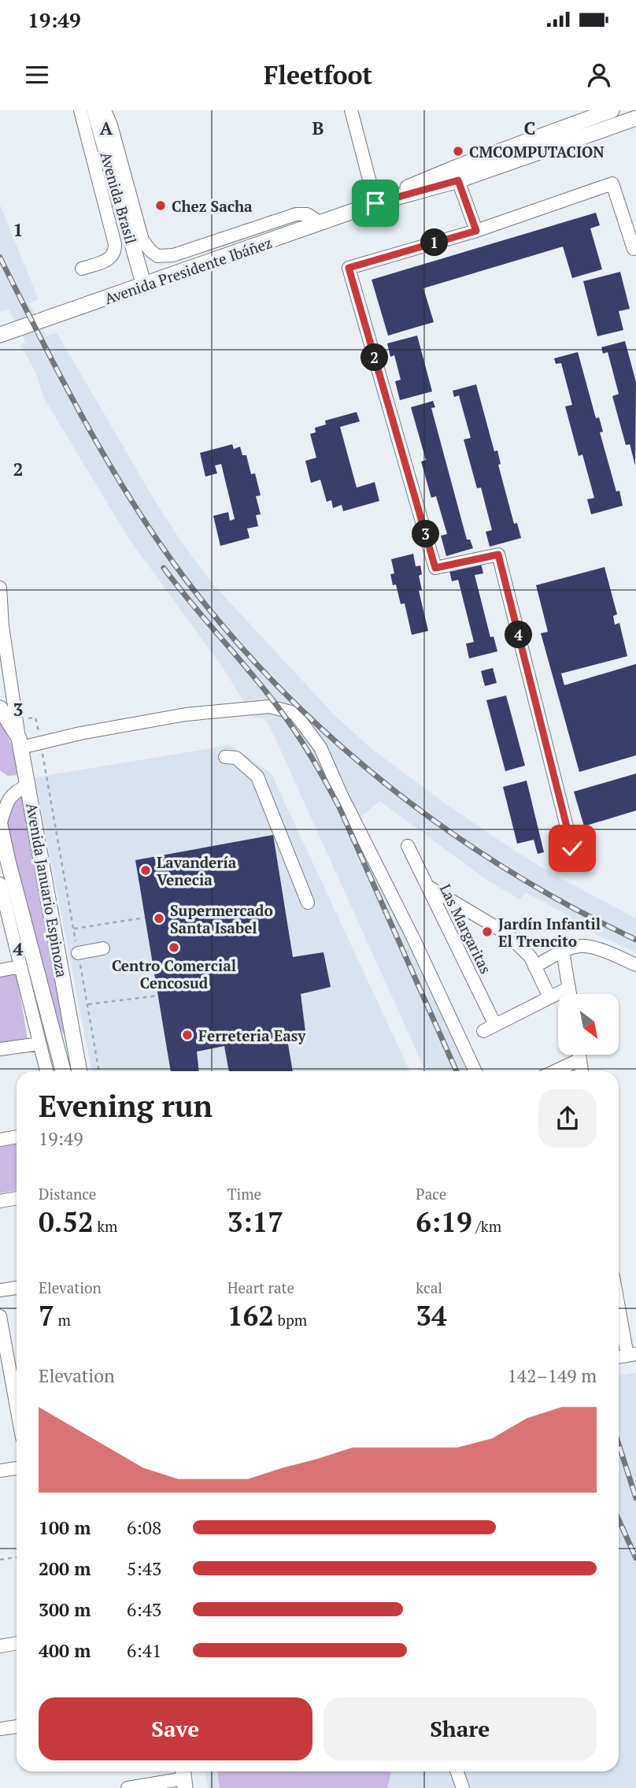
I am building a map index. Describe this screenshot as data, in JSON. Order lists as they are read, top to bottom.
{
  "streets": {
    "main road": ["Avenida Brasil", "Avenida Presidente Ibáñez", "Avenida Januario Espinoza"],
    "street": ["Las Margaritas"]
  },
  "crossings": [
    ["Avenida Brasil", "Avenida Presidente Ibáñez"]
  ],
  "places": [
    "CMCOMPUTACION",
    "Chez Sacha",
    "Lavandería Venecia",
    "Supermercado Santa Isabel",
    "Jardín Infantil El Trencito",
    "Centro Comercial Cencosud",
    "Ferreteria Easy"
  ],
  "north": "bottom right",
  "page": {
    "status": "19:49",
    "header": "Fleetfoot",
    "pins": [
      "1",
      "2",
      "3",
      "4"
    ],
    "heading": ["Evening run", "19:49"],
    "stats": [
      ["Distance", "0.52 km"],
      ["Time", "3:17"],
      ["Pace", "6:19 /km"],
      ["Elevation", "7 m"],
      ["Heart rate", "162 bpm"],
      ["kcal", "34"]
    ],
    "chart": ["Elevation", "142–149 m"],
    "list": [
      {
        "name": "100 m",
        "note": "6:08"
      },
      {
        "name": "200 m",
        "note": "5:43"
      },
      {
        "name": "300 m",
        "note": "6:43"
      },
      {
        "name": "400 m",
        "note": "6:41"
      }
    ],
    "buttons": ["Save", "Share"]
  },
  "grid": {
    "columns": ["A", "B", "C"],
    "rows": [
      "1",
      "2",
      "3",
      "4"
    ]
  }
}
